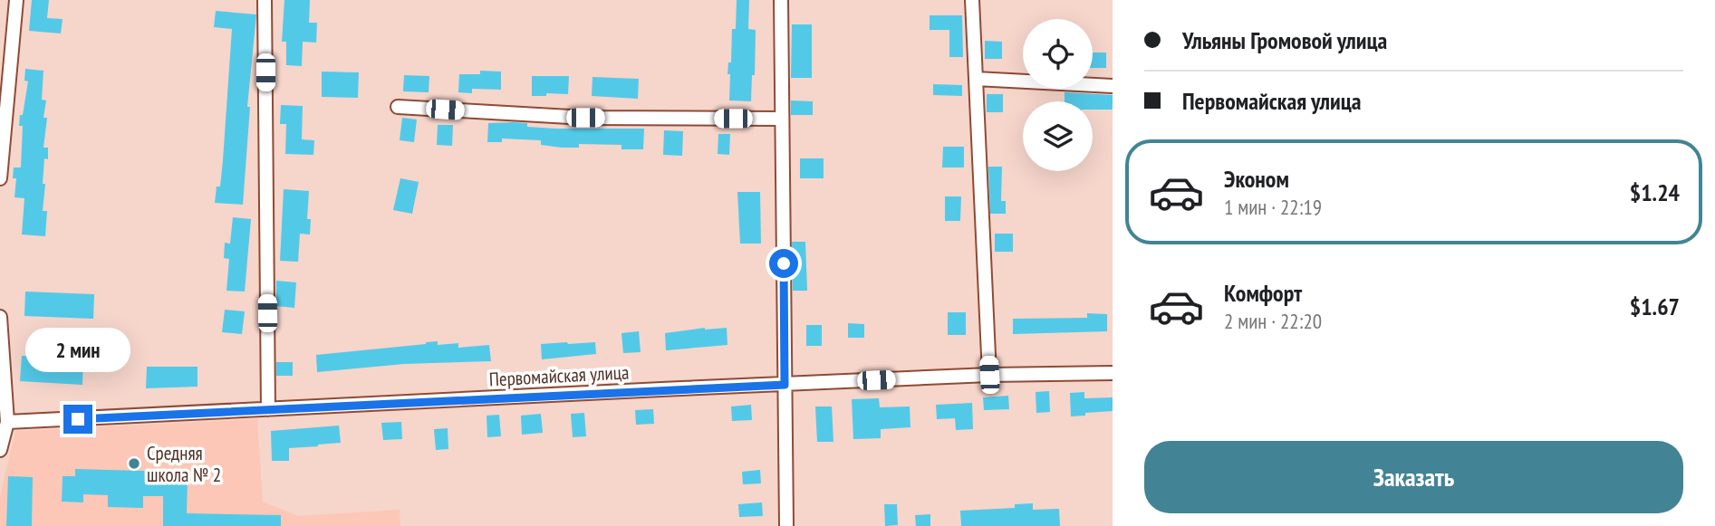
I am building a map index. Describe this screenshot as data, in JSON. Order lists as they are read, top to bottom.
{
  "streets": {
    "street": ["Первомайская улица"]
  },
  "places": ["Средняя школа № 2"],
  "page": {
    "banner": ["Ульяны Громовой улица", "Первомайская улица"],
    "list": [
      {
        "name": "Эконом",
        "note": "1 мин · 22:19",
        "value": "$1.24"
      },
      {
        "name": "Комфорт",
        "note": "2 мин · 22:20",
        "value": "$1.67"
      }
    ],
    "bubble": "2 мин",
    "buttons": "Заказать"
  }
}
